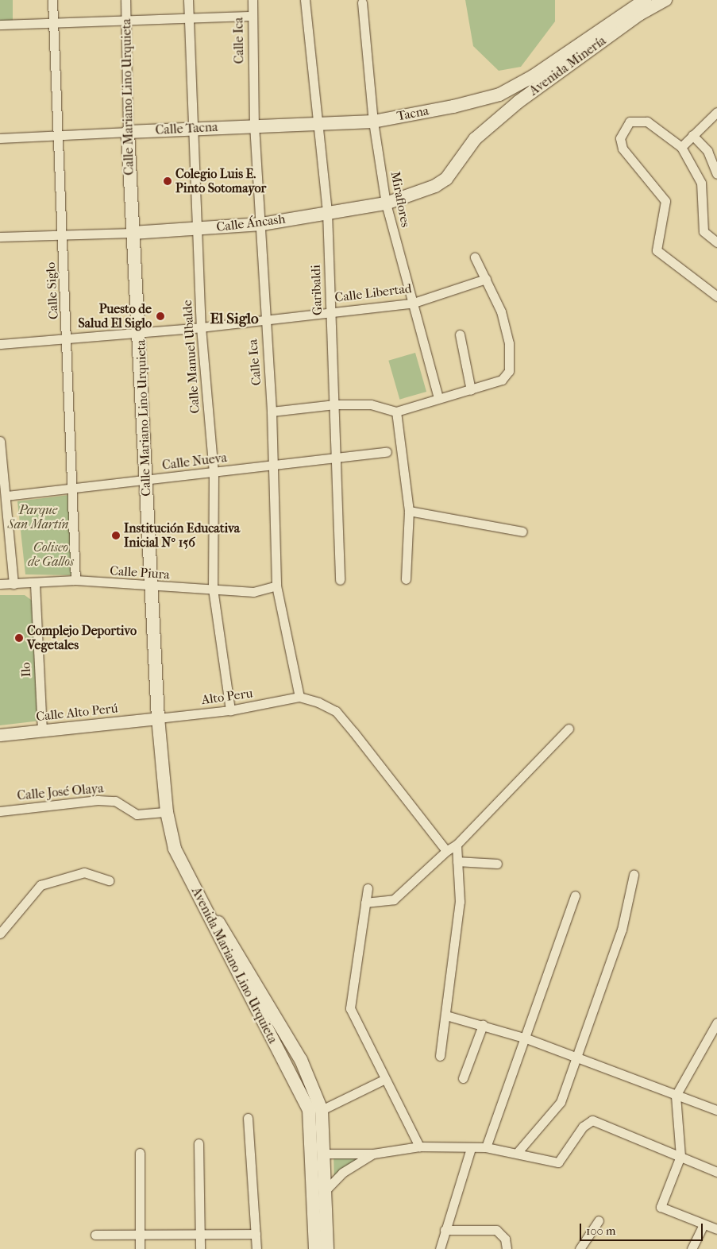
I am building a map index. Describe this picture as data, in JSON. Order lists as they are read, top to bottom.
{
  "streets": {
    "main road": [
      "Avenida Minería",
      "Calle Mariano Lino Urquieta",
      "Tacna",
      "Calle Tacna",
      "Calle Áncash",
      "Avenida Mariano Lino Urquieta"
    ],
    "street": [
      "Calle Ica",
      "Miraflores",
      "Garibaldi",
      "Calle Siglo",
      "Calle Libertad",
      "Calle Manuel Ubalde",
      "Calle Nueva",
      "Calle Piura",
      "Ilo",
      "Alto Peru",
      "Calle Alto Perú",
      "Calle José Olaya"
    ]
  },
  "crossings": [
    ["Calle Ica", "Calle Tacna"],
    ["Calle Ica", "Calle Áncash"],
    ["Calle Ica", "Calle Libertad"],
    ["Calle Ica", "Calle Nueva"],
    ["Calle Ica", "Calle Piura"],
    ["Calle Ica", "Alto Peru"],
    ["Avenida Minería", "Tacna"],
    ["Avenida Minería", "Calle Áncash"],
    ["Calle Mariano Lino Urquieta", "Calle Tacna"],
    ["Calle Mariano Lino Urquieta", "Calle Áncash"],
    ["Calle Mariano Lino Urquieta", "Calle Libertad"],
    ["Calle Mariano Lino Urquieta", "Calle Nueva"],
    ["Calle Mariano Lino Urquieta", "Calle Piura"],
    ["Calle Mariano Lino Urquieta", "Alto Peru"],
    ["Calle Mariano Lino Urquieta", "Calle Alto Perú"],
    ["Calle Mariano Lino Urquieta", "Calle José Olaya"],
    ["Calle Mariano Lino Urquieta", "Avenida Mariano Lino Urquieta"],
    ["Tacna", "Calle Tacna"],
    ["Tacna", "Miraflores"],
    ["Calle Tacna", "Miraflores"],
    ["Calle Tacna", "Garibaldi"],
    ["Calle Tacna", "Calle Siglo"],
    ["Calle Tacna", "Calle Manuel Ubalde"],
    ["Miraflores", "Calle Áncash"],
    ["Miraflores", "Calle Libertad"],
    ["Calle Áncash", "Garibaldi"],
    ["Calle Áncash", "Calle Siglo"],
    ["Calle Áncash", "Calle Manuel Ubalde"],
    ["Garibaldi", "Calle Libertad"],
    ["Garibaldi", "Calle Nueva"],
    ["Calle Siglo", "Calle Libertad"],
    ["Calle Siglo", "Calle Nueva"],
    ["Calle Siglo", "Calle Piura"],
    ["Calle Libertad", "Calle Manuel Ubalde"],
    ["Calle Manuel Ubalde", "Calle Nueva"],
    ["Calle Manuel Ubalde", "Calle Piura"],
    ["Calle Manuel Ubalde", "Alto Peru"],
    ["Calle Piura", "Ilo"],
    ["Ilo", "Calle Alto Perú"],
    ["Alto Peru", "Calle Alto Perú"]
  ],
  "districts": ["El Siglo"],
  "parks": ["Parque San Martín", "Coliseo de Gallos"],
  "places": [
    "Colegio Luis E. Pinto Sotomayor",
    "Puesto de Salud El Siglo",
    "Institución Educativa Inicial Nº 156",
    "Complejo Deportivo Vegetales"
  ],
  "scale_bar": "100 m"
}
